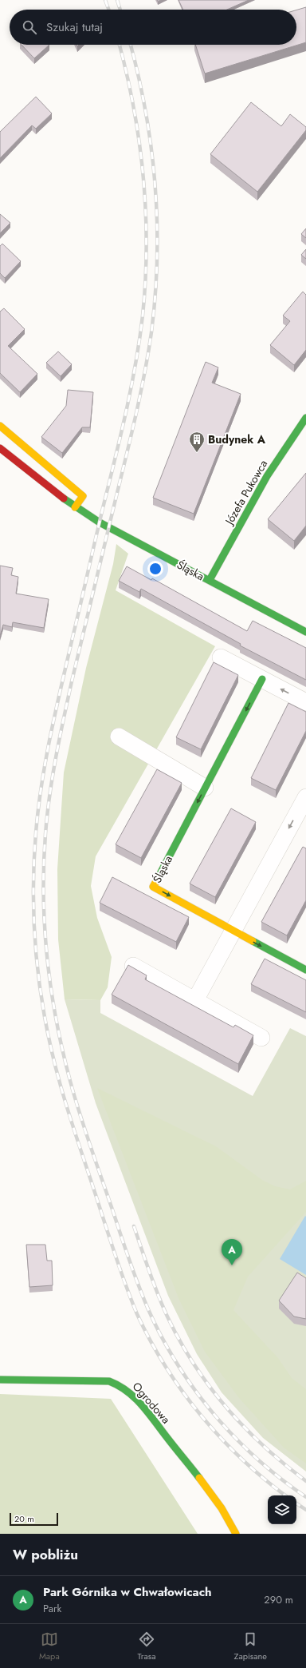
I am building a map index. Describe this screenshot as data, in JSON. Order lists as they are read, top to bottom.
{
  "streets": {
    "street": ["Józefa Pukowca", "Śląska", "Ogrodowa"]
  },
  "crossings": [
    ["Józefa Pukowca", "Śląska"]
  ],
  "places": {
    "building": ["Budynek A"]
  },
  "scale_bar": "20 m",
  "page": {
    "search": "Szukaj tutaj",
    "pins": "A",
    "scale": "20 m",
    "heading": "W pobliżu",
    "list": [
      {
        "mark": "A",
        "name": "Park Górnika w Chwałowicach",
        "note": "Park",
        "value": "290 m"
      }
    ],
    "nav": ["Mapa", "Trasa", "Zapisane"]
  }
}
